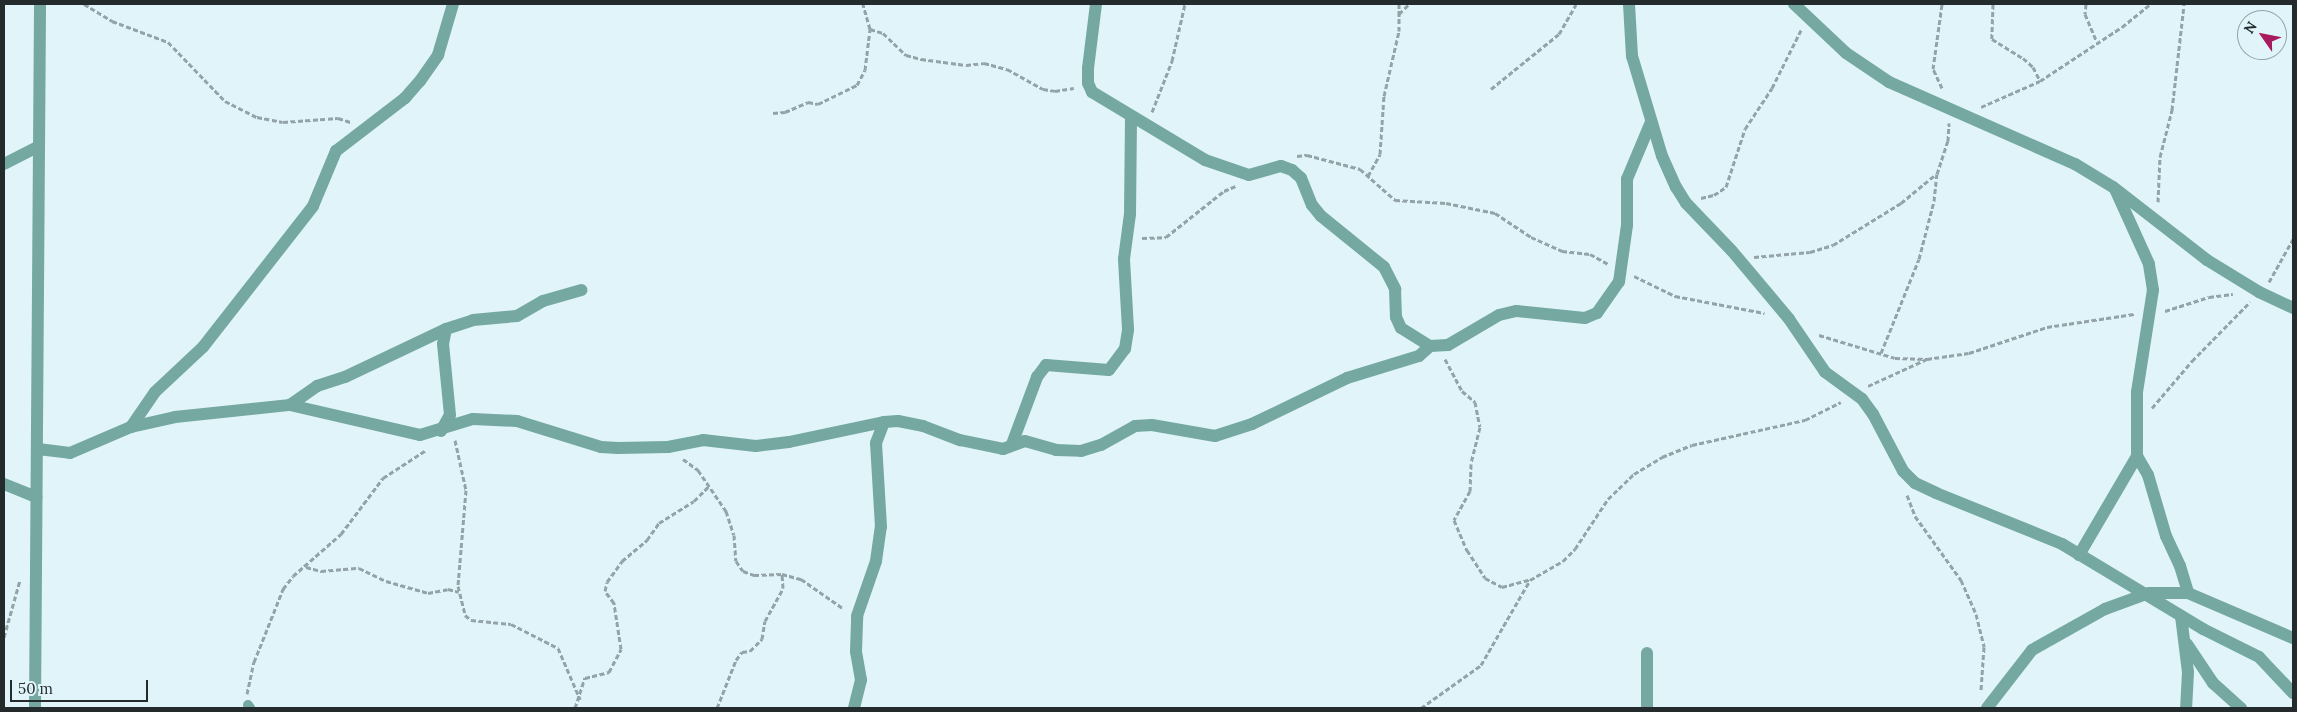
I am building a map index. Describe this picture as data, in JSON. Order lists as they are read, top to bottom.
{
  "scale_bar": "50 m",
  "north": "top left"
}
